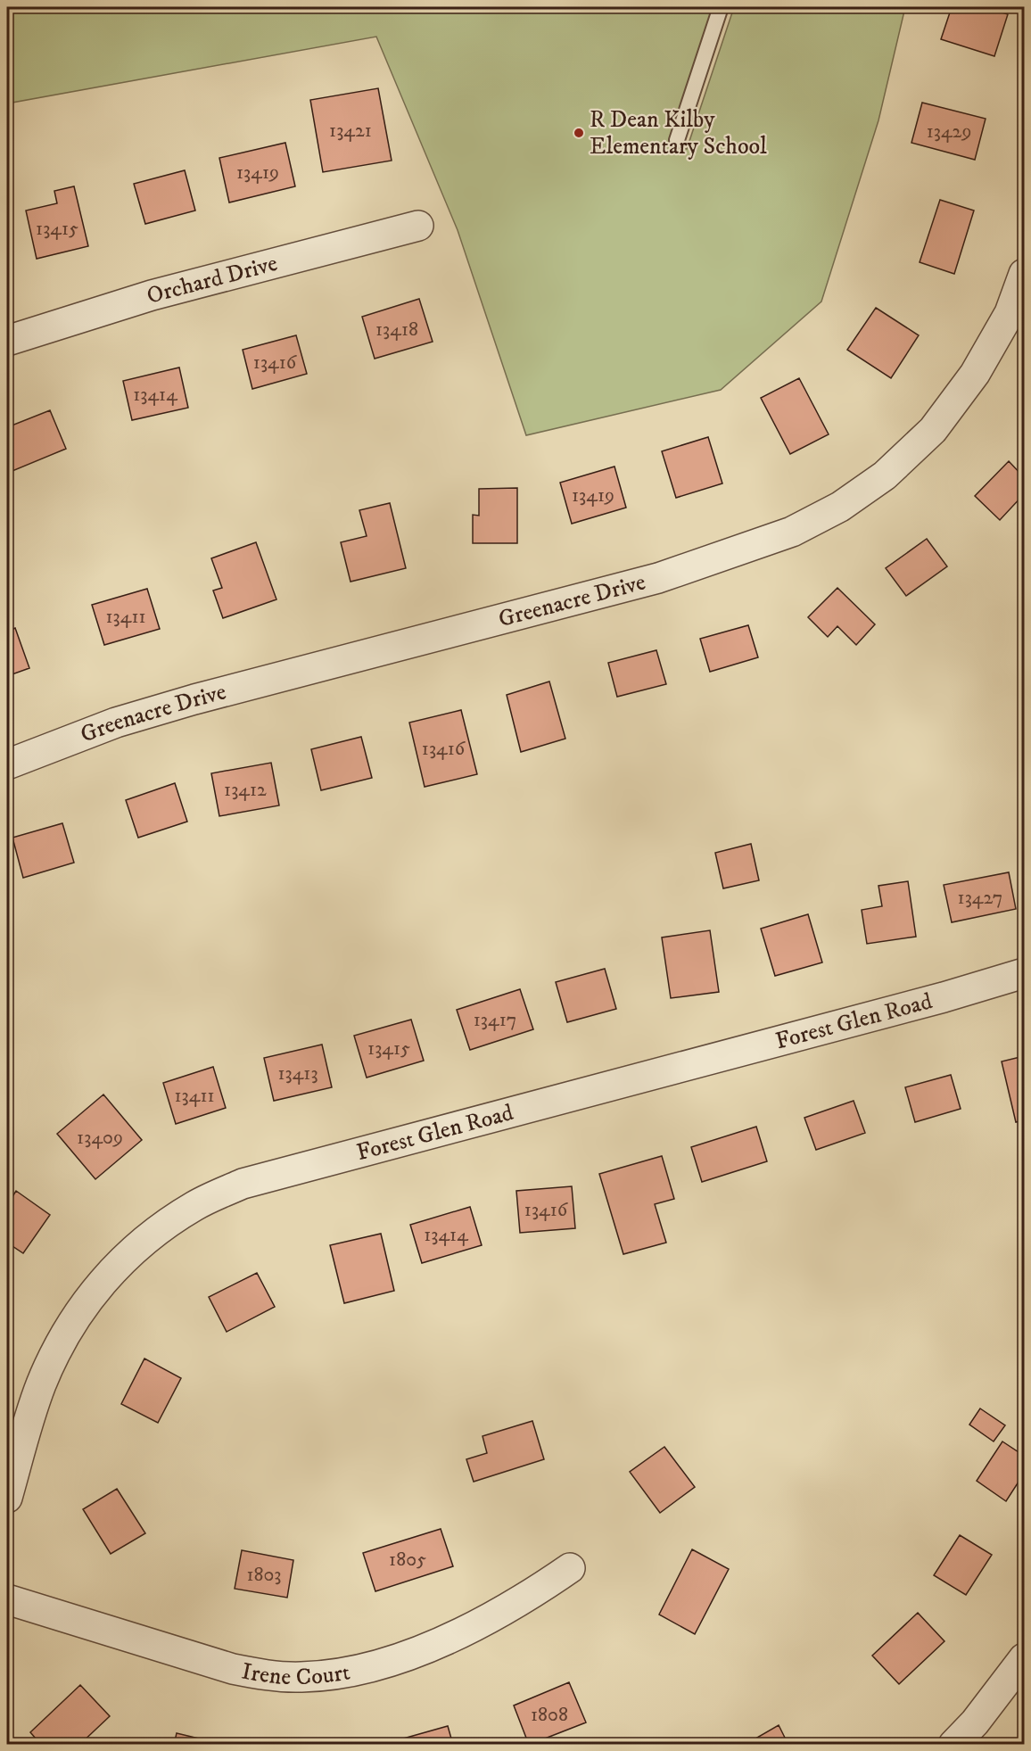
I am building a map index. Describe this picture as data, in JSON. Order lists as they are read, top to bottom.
{
  "streets": {
    "street": [
      "Orchard Drive",
      "Greenacre Drive",
      "Forest Glen Road",
      "Irene Court"
    ]
  },
  "places": ["R Dean Kilby Elementary School"],
  "house_numbers": [
    "13421",
    "13429",
    "13419",
    "13415",
    "13418",
    "13416",
    "13414",
    "13419",
    "13411",
    "13416",
    "13412",
    "13427",
    "13417",
    "13415",
    "13413",
    "13411",
    "13409",
    "13416",
    "13414",
    "1805",
    "1803",
    "1808"
  ]
}
